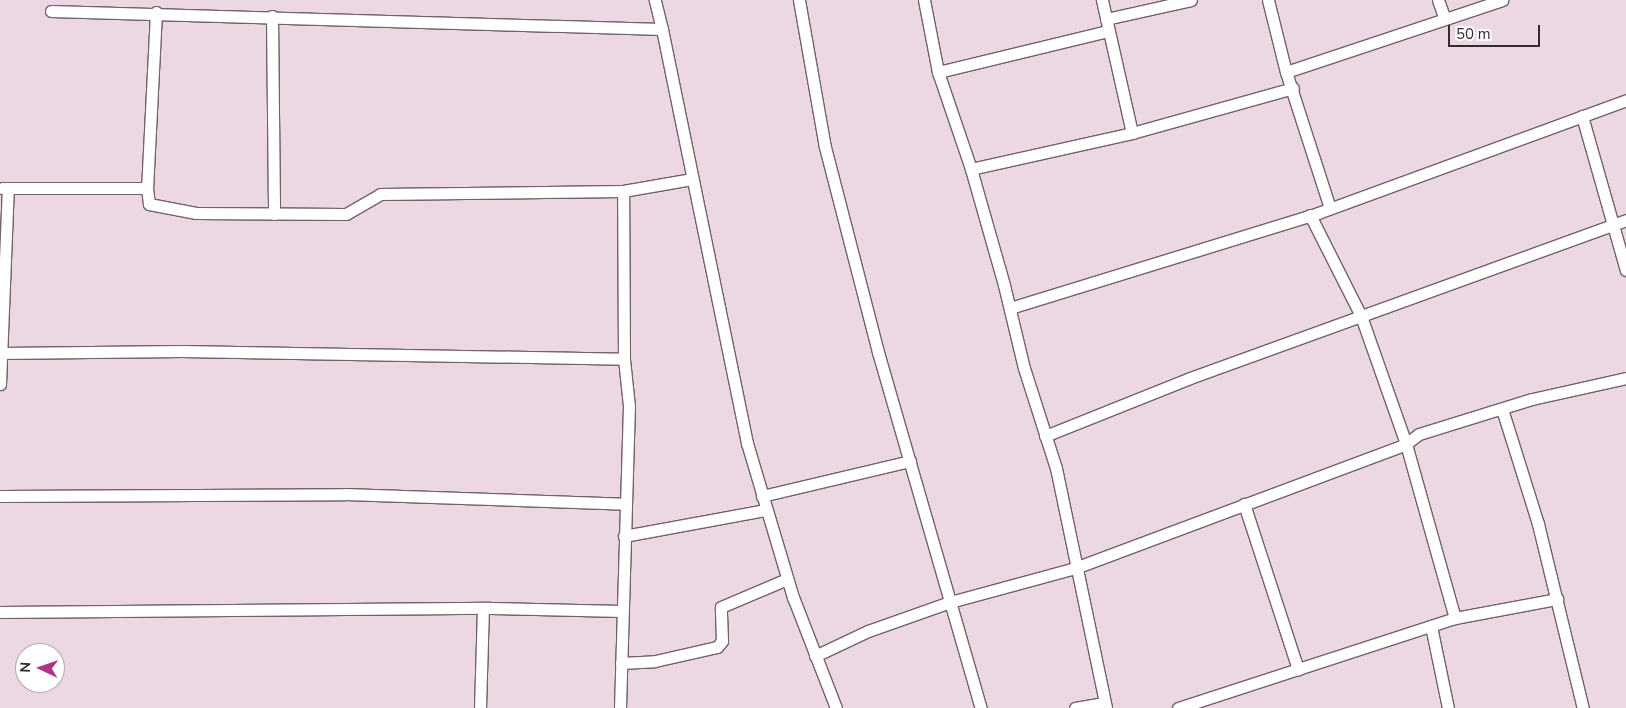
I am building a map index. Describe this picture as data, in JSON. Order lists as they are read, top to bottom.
{
  "scale_bar": "50 m",
  "north": "left"
}
